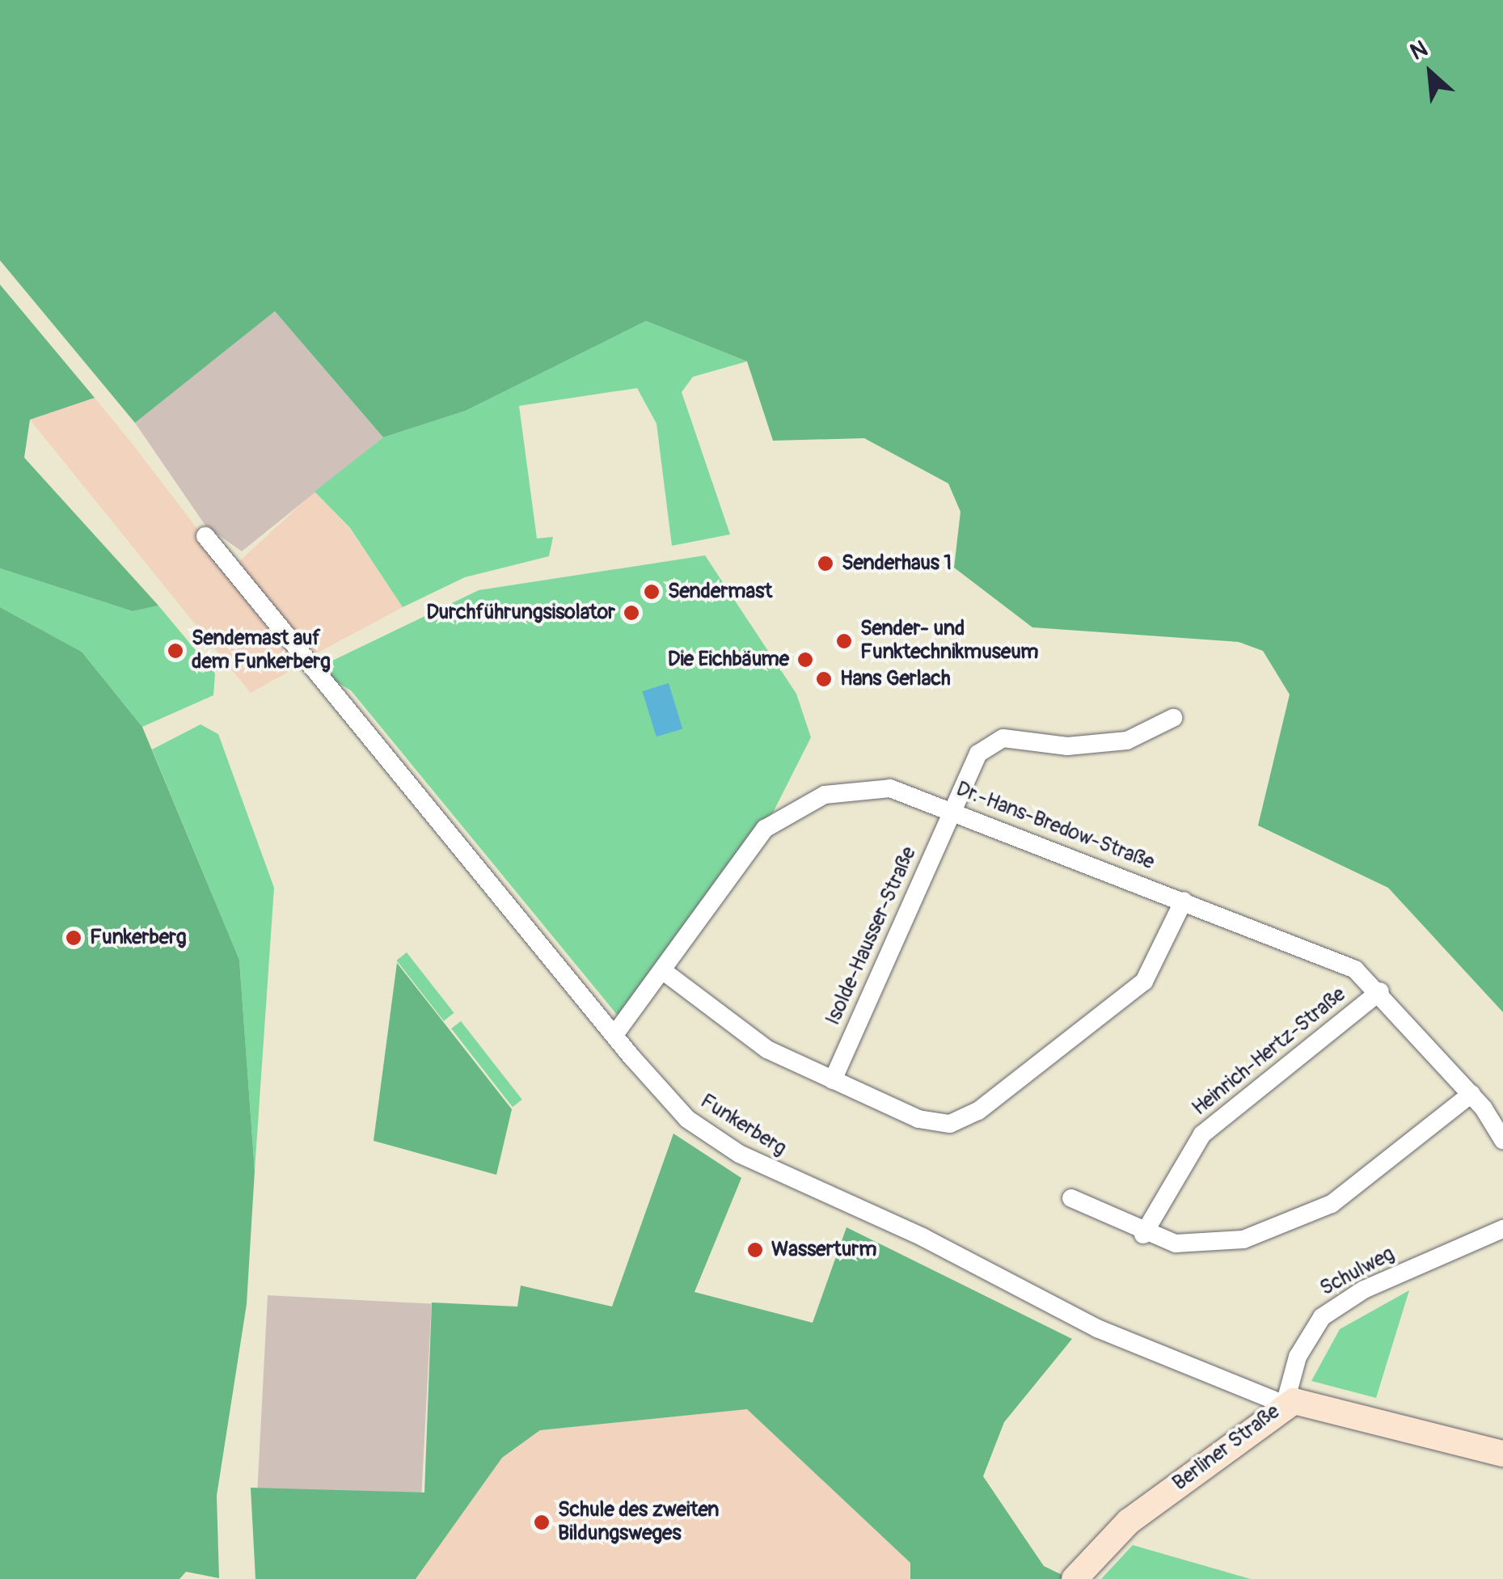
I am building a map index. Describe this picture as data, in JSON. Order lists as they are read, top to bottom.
{
  "streets": {
    "street": [
      "Dr.-Hans-Bredow-Straße",
      "Isolde-Hausser-Straße",
      "Heinrich-Hertz-Straße",
      "Funkerberg",
      "Schulweg",
      "Berliner Straße"
    ]
  },
  "crossings": [
    ["Dr.-Hans-Bredow-Straße", "Isolde-Hausser-Straße"],
    ["Dr.-Hans-Bredow-Straße", "Heinrich-Hertz-Straße"],
    ["Dr.-Hans-Bredow-Straße", "Funkerberg"],
    ["Funkerberg", "Schulweg"],
    ["Funkerberg", "Berliner Straße"],
    ["Schulweg", "Berliner Straße"]
  ],
  "places": [
    "Senderhaus 1",
    "Sendermast",
    "Durchführungsisolator",
    "Sender- und Funktechnikmuseum",
    "Sendemast auf dem Funkerberg",
    "Die Eichbäume",
    "Hans Gerlach",
    "Funkerberg",
    "Wasserturm",
    "Schule des zweiten Bildungsweges"
  ],
  "north": "top left"
}
